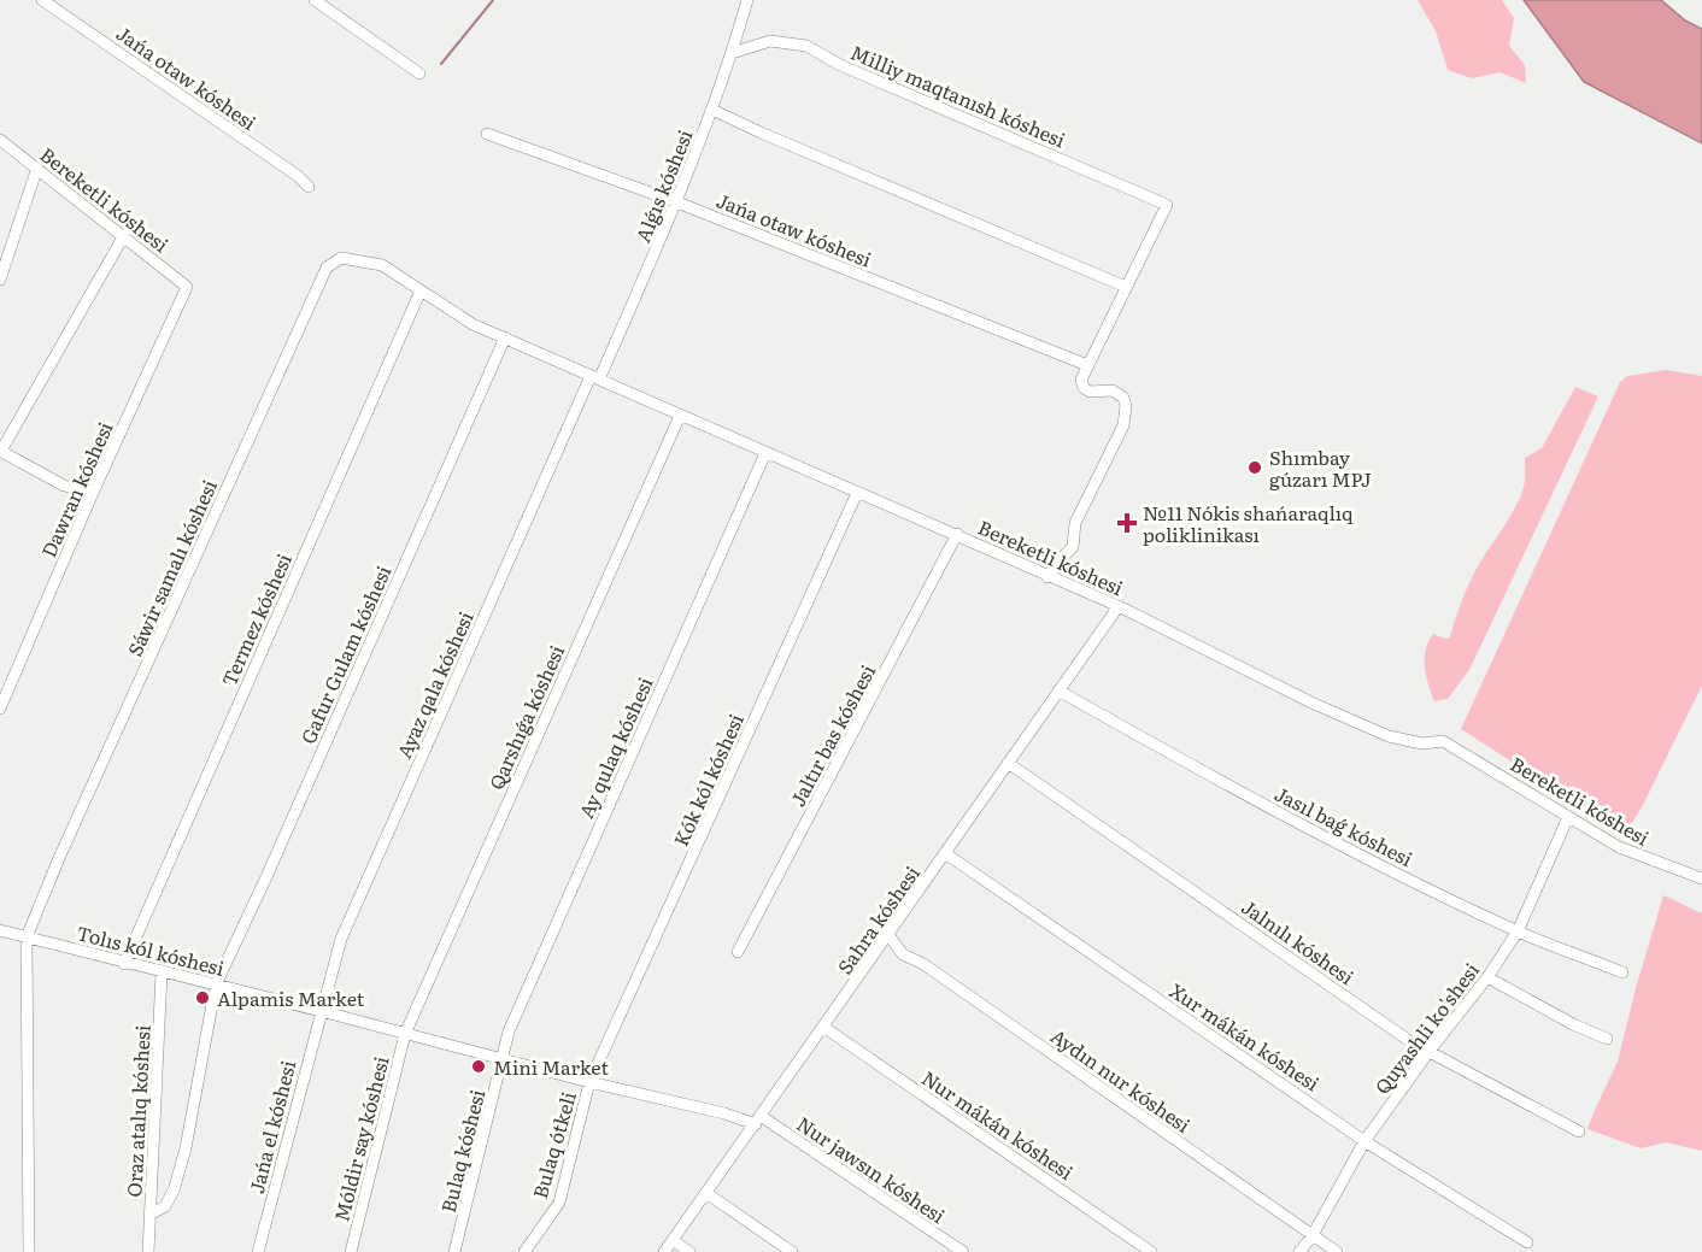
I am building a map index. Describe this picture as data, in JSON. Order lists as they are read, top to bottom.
{
  "streets": {
    "street": [
      "Jańa otaw kóshesi",
      "Milliy maqtanısh kóshesi",
      "Alǵıs kóshesi",
      "Bereketli kóshesi",
      "Dawran kóshesi",
      "Sáwir samalı kóshesi",
      "Termez kóshesi",
      "Gafur Gulam kóshesi",
      "Ayaz qala kóshesi",
      "Qarshıǵa kóshesi",
      "Jaltır bas kóshesi",
      "Ay qulaq kóshesi",
      "Kók kól kóshesi",
      "Jasıl baǵ kóshesi",
      "Sahra kóshesi",
      "Jalnılı kóshesi",
      "Tolıs kól kóshesi",
      "Quyashli ko'shesi",
      "Xur mákán kóshesi",
      "Aydın nur kóshesi",
      "Oraz atalıq kóshesi",
      "Nur mákán kóshesi",
      "Jańa el kóshesi",
      "Móldir say kóshesi",
      "Bulaq ótkeli",
      "Bulaq kóshesi",
      "Nur jawsın kóshesi"
    ]
  },
  "crossings": [
    ["Jańa otaw kóshesi", "Alǵıs kóshesi"],
    ["Milliy maqtanısh kóshesi", "Alǵıs kóshesi"],
    ["Alǵıs kóshesi", "Bereketli kóshesi"],
    ["Alǵıs kóshesi", "Ayaz qala kóshesi"],
    ["Bereketli kóshesi", "Dawran kóshesi"],
    ["Bereketli kóshesi", "Sáwir samalı kóshesi"],
    ["Bereketli kóshesi", "Termez kóshesi"],
    ["Bereketli kóshesi", "Gafur Gulam kóshesi"],
    ["Bereketli kóshesi", "Ayaz qala kóshesi"],
    ["Bereketli kóshesi", "Qarshıǵa kóshesi"],
    ["Bereketli kóshesi", "Jaltır bas kóshesi"],
    ["Bereketli kóshesi", "Ay qulaq kóshesi"],
    ["Bereketli kóshesi", "Kók kól kóshesi"],
    ["Bereketli kóshesi", "Sahra kóshesi"],
    ["Bereketli kóshesi", "Quyashli ko'shesi"],
    ["Sáwir samalı kóshesi", "Tolıs kól kóshesi"],
    ["Termez kóshesi", "Tolıs kól kóshesi"],
    ["Gafur Gulam kóshesi", "Tolıs kól kóshesi"],
    ["Gafur Gulam kóshesi", "Oraz atalıq kóshesi"],
    ["Ayaz qala kóshesi", "Tolıs kól kóshesi"],
    ["Ayaz qala kóshesi", "Jańa el kóshesi"],
    ["Qarshıǵa kóshesi", "Tolıs kól kóshesi"],
    ["Qarshıǵa kóshesi", "Móldir say kóshesi"],
    ["Ay qulaq kóshesi", "Tolıs kól kóshesi"],
    ["Ay qulaq kóshesi", "Bulaq kóshesi"],
    ["Kók kól kóshesi", "Tolıs kól kóshesi"],
    ["Kók kól kóshesi", "Bulaq ótkeli"],
    ["Jasıl baǵ kóshesi", "Sahra kóshesi"],
    ["Jasıl baǵ kóshesi", "Quyashli ko'shesi"],
    ["Sahra kóshesi", "Jalnılı kóshesi"],
    ["Sahra kóshesi", "Tolıs kól kóshesi"],
    ["Sahra kóshesi", "Xur mákán kóshesi"],
    ["Sahra kóshesi", "Aydın nur kóshesi"],
    ["Sahra kóshesi", "Nur mákán kóshesi"],
    ["Sahra kóshesi", "Nur jawsın kóshesi"],
    ["Jalnılı kóshesi", "Quyashli ko'shesi"],
    ["Tolıs kól kóshesi", "Oraz atalıq kóshesi"],
    ["Tolıs kól kóshesi", "Jańa el kóshesi"],
    ["Tolıs kól kóshesi", "Móldir say kóshesi"],
    ["Tolıs kól kóshesi", "Bulaq ótkeli"],
    ["Tolıs kól kóshesi", "Bulaq kóshesi"],
    ["Tolıs kól kóshesi", "Nur jawsın kóshesi"],
    ["Quyashli ko'shesi", "Xur mákán kóshesi"],
    ["Quyashli ko'shesi", "Aydın nur kóshesi"]
  ],
  "places": {
    "other": ["Shımbay gúzarı MPJ", "Alpamis Market", "Mini Market"],
    "health": ["№11 Nókis shańaraqlıq poliklinikası"]
  }
}
